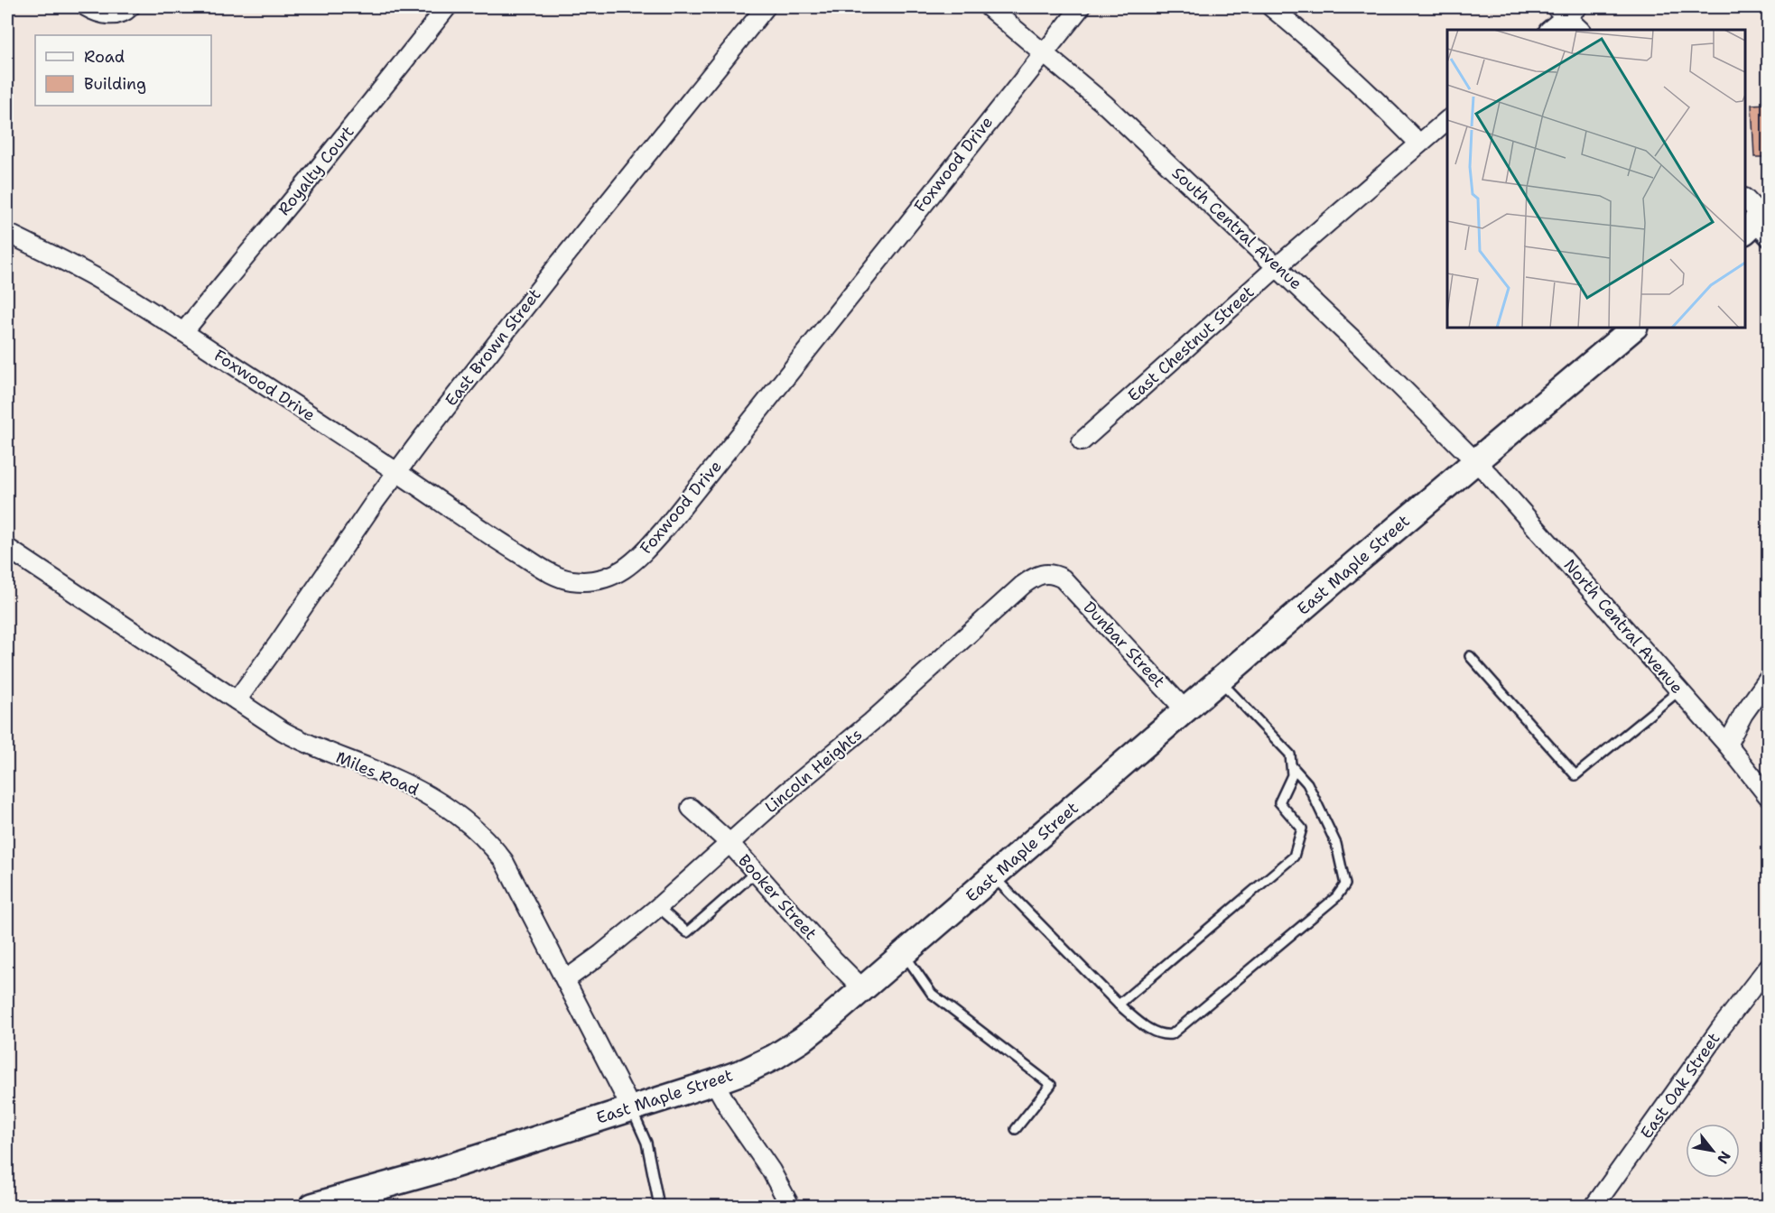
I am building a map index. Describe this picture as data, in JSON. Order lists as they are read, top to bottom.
{
  "streets": {
    "main road": ["East Maple Street"],
    "street": [
      "Foxwood Drive",
      "Royalty Court",
      "South Central Avenue",
      "East Chestnut Street",
      "East Brown Street",
      "North Central Avenue",
      "Dunbar Street",
      "Lincoln Heights",
      "Miles Road",
      "Booker Street",
      "East Oak Street"
    ]
  },
  "crossings": [
    ["Foxwood Drive", "Royalty Court"],
    ["Foxwood Drive", "South Central Avenue"],
    ["Foxwood Drive", "East Brown Street"],
    ["South Central Avenue", "East Chestnut Street"],
    ["South Central Avenue", "East Maple Street"],
    ["South Central Avenue", "North Central Avenue"],
    ["East Brown Street", "Miles Road"],
    ["East Maple Street", "North Central Avenue"],
    ["East Maple Street", "Dunbar Street"],
    ["East Maple Street", "Miles Road"],
    ["East Maple Street", "Booker Street"],
    ["Dunbar Street", "Lincoln Heights"],
    ["Lincoln Heights", "Miles Road"],
    ["Lincoln Heights", "Booker Street"]
  ],
  "legend": ["Road", "Building"],
  "north": "bottom right"
}
